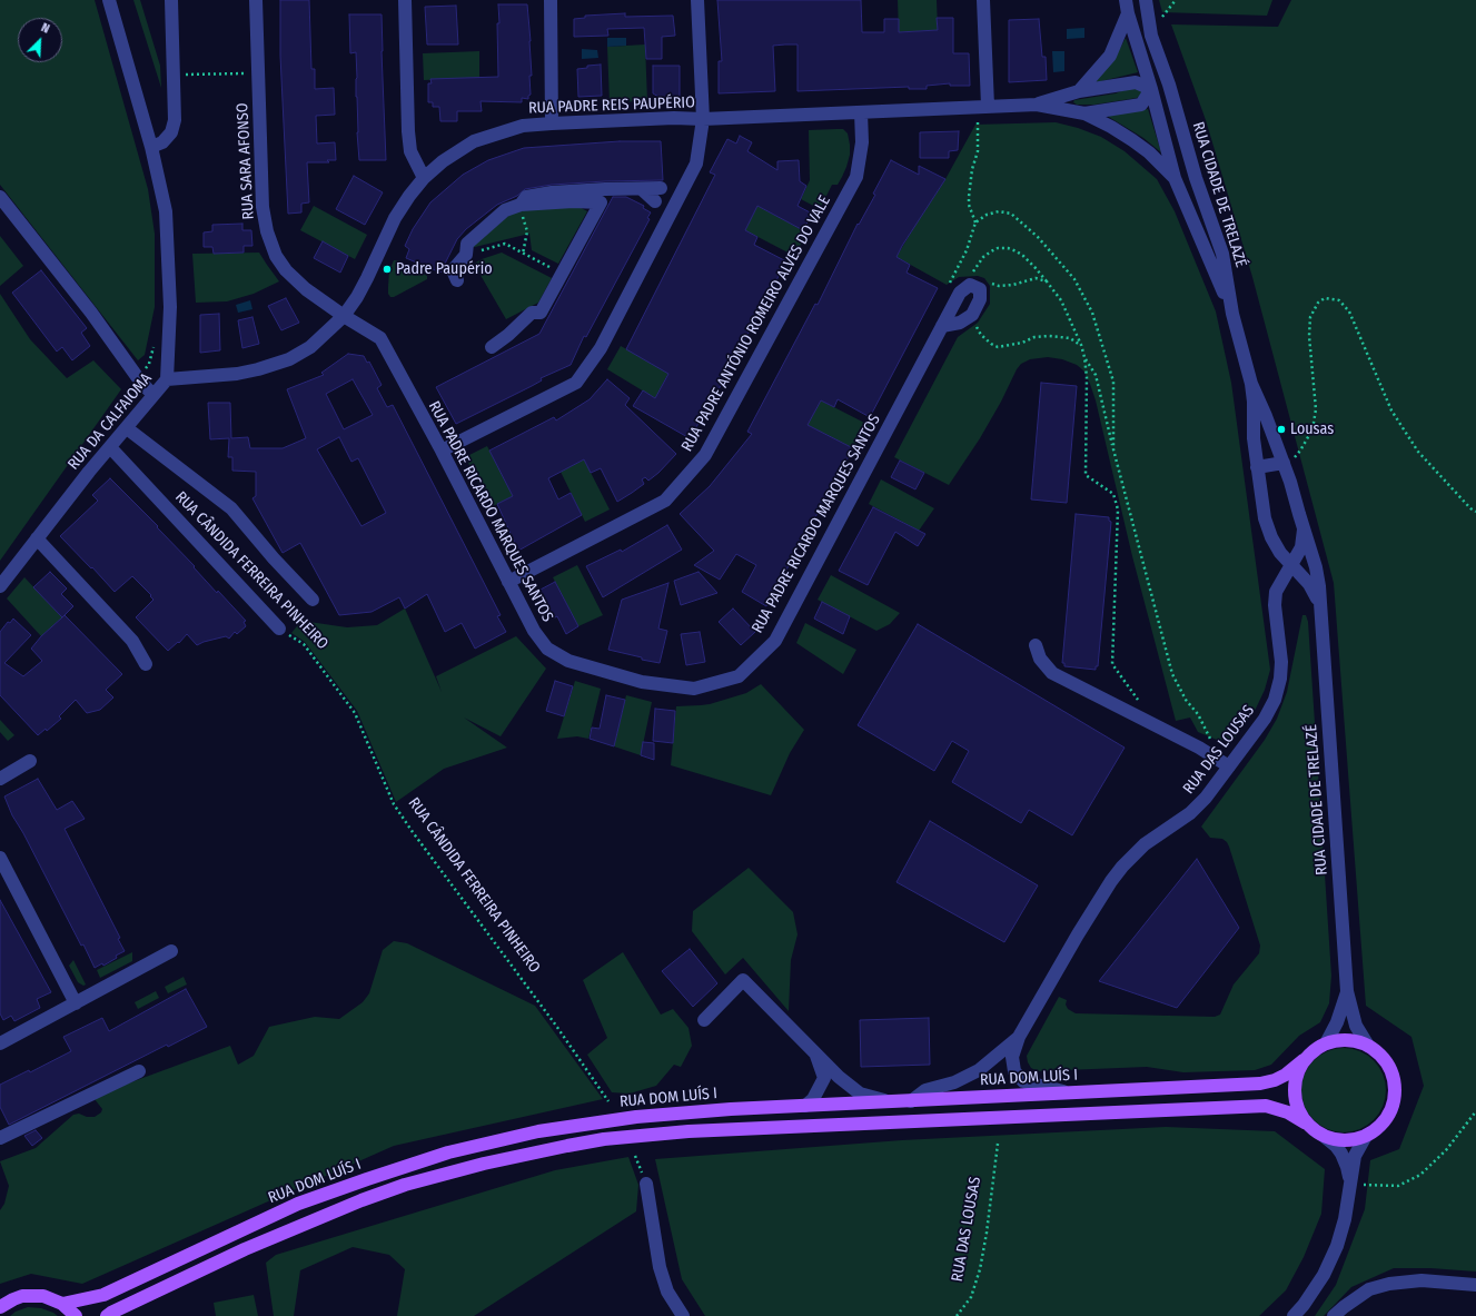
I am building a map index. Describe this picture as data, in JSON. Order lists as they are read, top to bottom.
{
  "streets": {
    "main road": ["RUA DOM LUÍS I"],
    "street": [
      "RUA PADRE REIS PAUPÉRIO",
      "RUA SARA AFONSO",
      "RUA CIDADE DE TRELAZÉ",
      "RUA PADRE ANTÓNIO ROMEIRO ALVES DO VALE",
      "RUA DA CALFAIOMA",
      "RUA PADRE RICARDO MARQUES SANTOS",
      "RUA CÂNDIDA FERREIRA PINHEIRO",
      "RUA DAS LOUSAS"
    ]
  },
  "crossings": [
    ["RUA PADRE REIS PAUPÉRIO", "RUA SARA AFONSO"],
    ["RUA PADRE REIS PAUPÉRIO", "RUA CIDADE DE TRELAZÉ"],
    ["RUA PADRE REIS PAUPÉRIO", "RUA PADRE ANTÓNIO ROMEIRO ALVES DO VALE"],
    ["RUA PADRE REIS PAUPÉRIO", "RUA DA CALFAIOMA"],
    ["RUA PADRE REIS PAUPÉRIO", "RUA PADRE RICARDO MARQUES SANTOS"],
    ["RUA SARA AFONSO", "RUA PADRE RICARDO MARQUES SANTOS"],
    ["RUA CIDADE DE TRELAZÉ", "RUA DAS LOUSAS"],
    ["RUA CIDADE DE TRELAZÉ", "RUA DOM LUÍS I"],
    ["RUA PADRE ANTÓNIO ROMEIRO ALVES DO VALE", "RUA PADRE RICARDO MARQUES SANTOS"],
    ["RUA DA CALFAIOMA", "RUA CÂNDIDA FERREIRA PINHEIRO"],
    ["RUA DAS LOUSAS", "RUA DOM LUÍS I"]
  ],
  "places": ["Padre Paupério", "Lousas"],
  "north": "top right"
}
